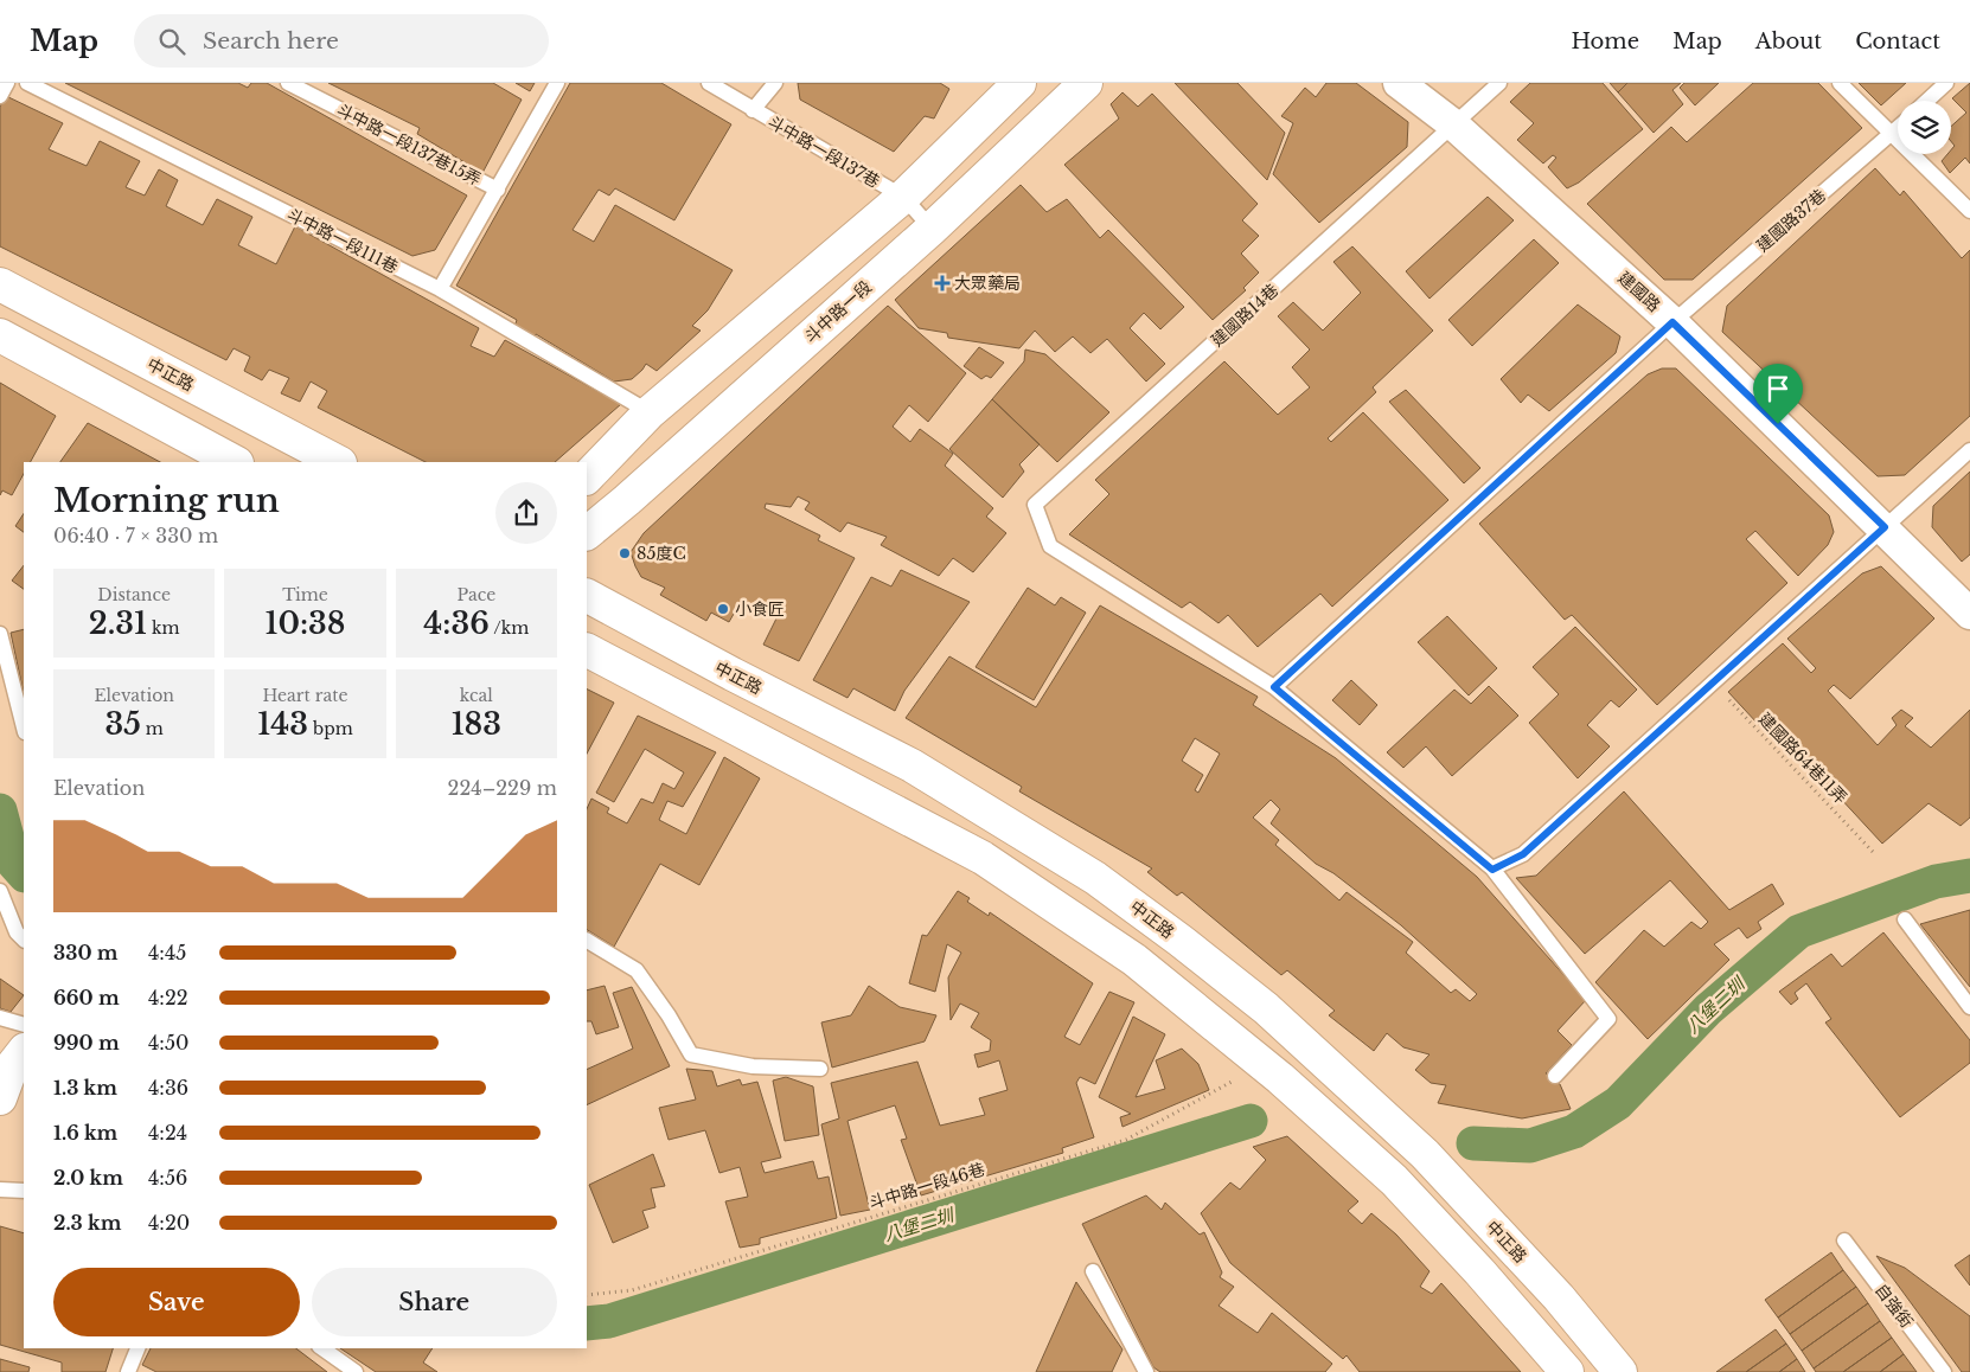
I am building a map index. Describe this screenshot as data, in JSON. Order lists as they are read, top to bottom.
{
  "streets": {
    "street": ["建國路", "斗中路一段", "中正路"],
    "lane": [
      "斗中路一段137巷15弄",
      "斗中路一段137巷",
      "建國路37巷",
      "斗中路一段111巷",
      "建國路14巷",
      "自強街"
    ],
    "path": ["建國路64巷11弄", "斗中路一段46巷"]
  },
  "crossings": [
    ["斗中路一段137巷15弄", "斗中路一段111巷"],
    ["斗中路一段137巷", "斗中路一段"],
    ["建國路37巷", "建國路"],
    ["建國路37巷", "建國路14巷"],
    ["建國路", "建國路14巷"]
  ],
  "water": ["八堡二圳"],
  "places": {
    "health": ["大眾藥局"],
    "other": ["85度C", "小食匠"]
  },
  "page": {
    "header": "Map",
    "search": "Search here",
    "nav": [
      "Home",
      "Map",
      "About",
      "Contact"
    ],
    "heading": ["Morning run", "06:40 · 7 × 330 m"],
    "stats": [
      ["Distance", "2.31 km"],
      ["Time", "10:38"],
      ["Pace", "4:36 /km"],
      ["Elevation", "35 m"],
      ["Heart rate", "143 bpm"],
      ["kcal", "183"]
    ],
    "chart": ["Elevation", "224–229 m"],
    "list": [
      {
        "name": "330 m",
        "note": "4:45"
      },
      {
        "name": "660 m",
        "note": "4:22"
      },
      {
        "name": "990 m",
        "note": "4:50"
      },
      {
        "name": "1.3 km",
        "note": "4:36"
      },
      {
        "name": "1.6 km",
        "note": "4:24"
      },
      {
        "name": "2.0 km",
        "note": "4:56"
      },
      {
        "name": "2.3 km",
        "note": "4:20"
      }
    ],
    "buttons": ["Save", "Share"]
  }
}
